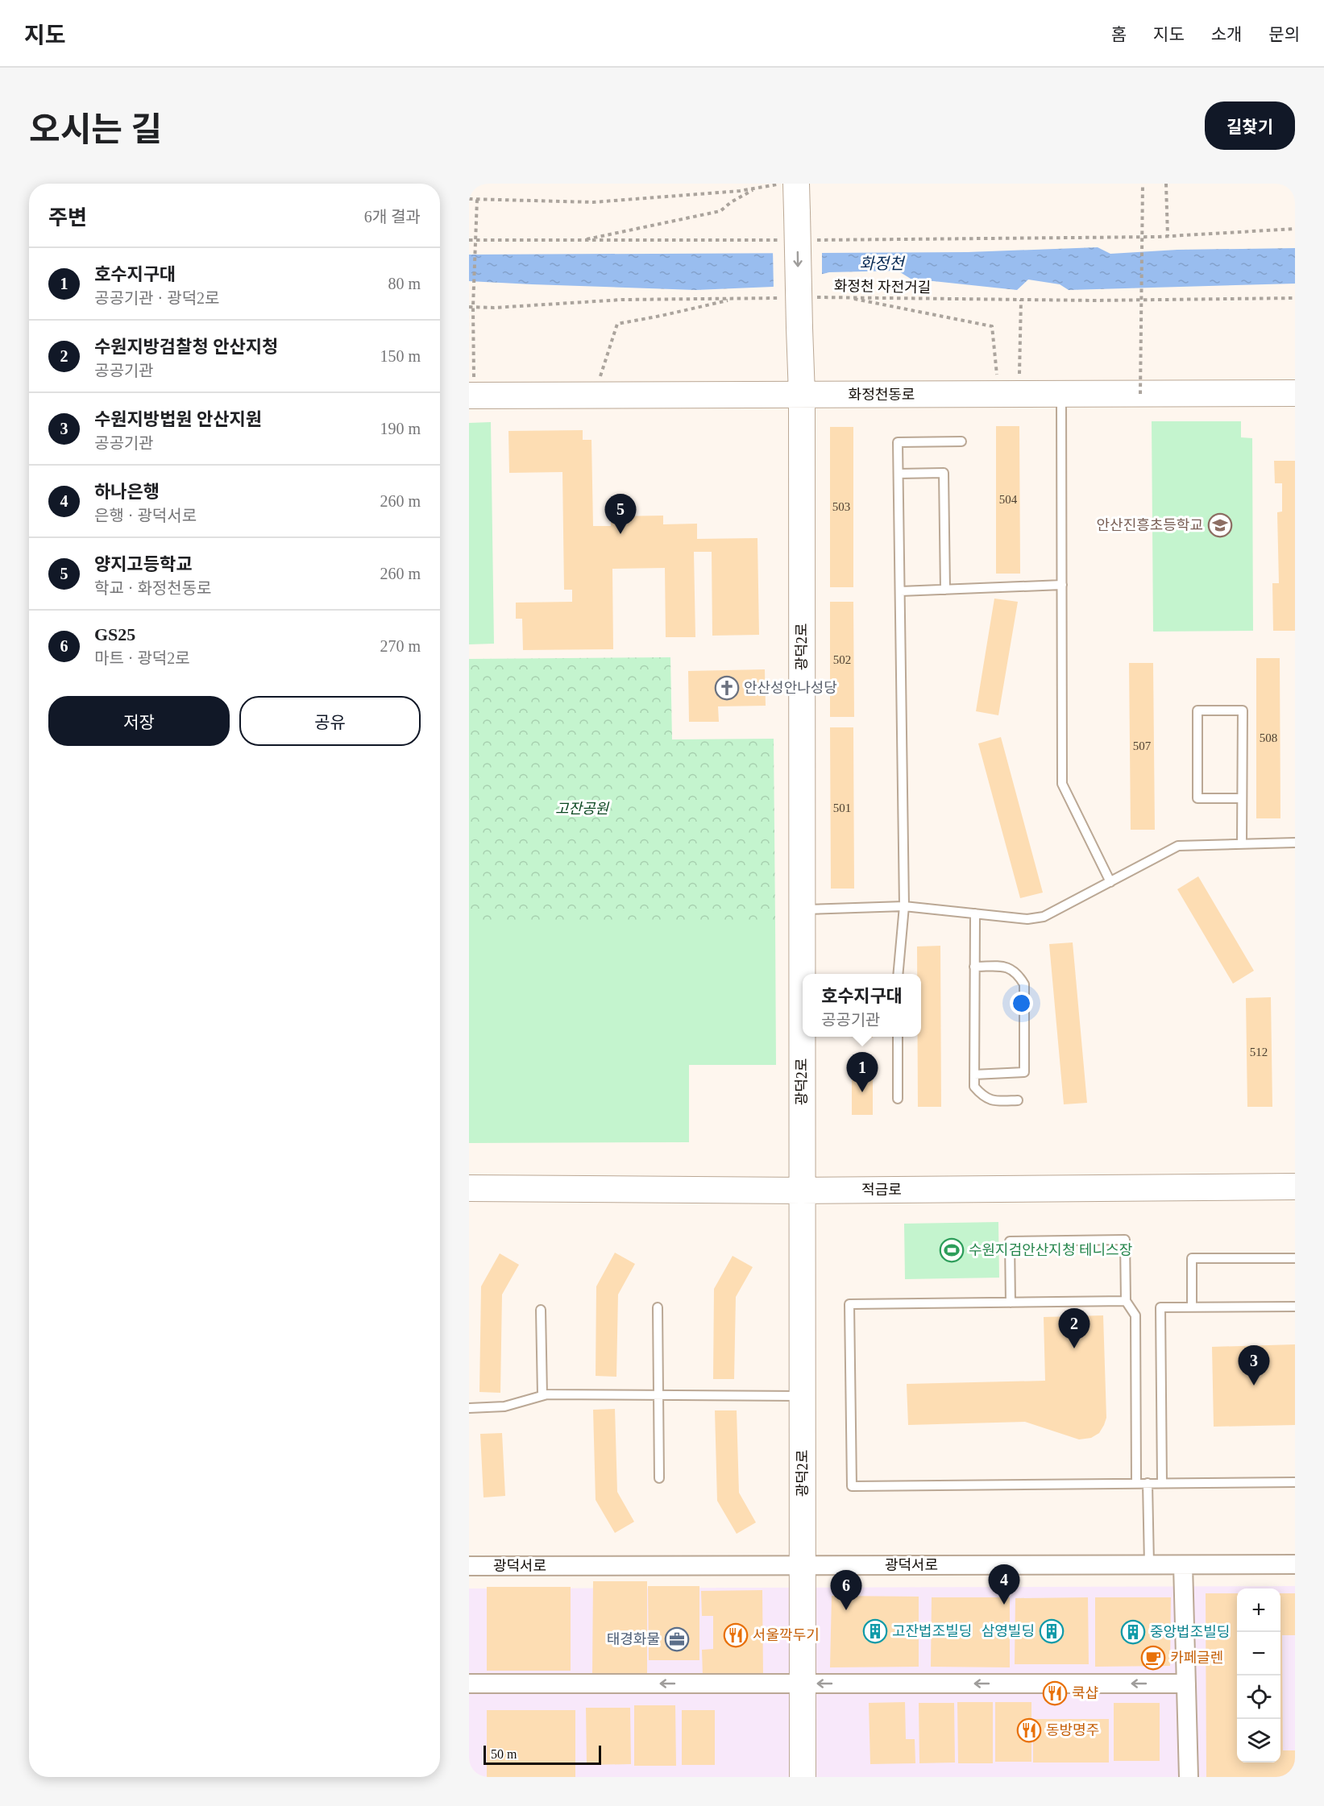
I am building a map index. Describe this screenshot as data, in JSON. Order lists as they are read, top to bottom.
{
  "streets": {
    "street": [
      "화정천동로",
      "광덕2로",
      "적금로",
      "광덕서로"
    ],
    "path": ["화정천 자전거길"]
  },
  "crossings": [
    ["화정천동로", "광덕2로"],
    ["광덕2로", "적금로"],
    ["광덕2로", "광덕서로"]
  ],
  "water": ["화정천"],
  "parks": ["고잔공원"],
  "places": {
    "school or university": ["안산진흥초등학교"],
    "church": ["안산성안나성당"],
    "sports": ["수원지검안산지청 테니스장"],
    "building": ["고잔법조빌딩", "삼영빌딩", "중앙법조빌딩"],
    "restaurant": ["서울깍두기", "쿡샵", "동방명주"],
    "office": ["태경화물"],
    "cafe": ["카페글렌"]
  },
  "house_numbers": [
    "504",
    "503",
    "502",
    "508",
    "507",
    "501",
    "512"
  ],
  "scale_bar": "50 m",
  "page": {
    "header": "지도",
    "nav": [
      "홈",
      "지도",
      "소개",
      "문의"
    ],
    "title": "오시는 길",
    "buttons": [
      "길찾기",
      ["저장", "공유"]
    ],
    "heading": ["주변", "6개 결과"],
    "list": [
      {
        "mark": "1",
        "name": "호수지구대",
        "note": "공공기관 · 광덕2로",
        "value": "80 m"
      },
      {
        "mark": "2",
        "name": "수원지방검찰청 안산지청",
        "note": "공공기관",
        "value": "150 m"
      },
      {
        "mark": "3",
        "name": "수원지방법원 안산지원",
        "note": "공공기관",
        "value": "190 m"
      },
      {
        "mark": "4",
        "name": "하나은행",
        "note": "은행 · 광덕서로",
        "value": "260 m"
      },
      {
        "mark": "5",
        "name": "양지고등학교",
        "note": "학교 · 화정천동로",
        "value": "260 m"
      },
      {
        "mark": "6",
        "name": "GS25",
        "note": "마트 · 광덕2로",
        "value": "270 m"
      }
    ],
    "pins": [
      "5",
      "1",
      "2",
      "3",
      "4",
      "6"
    ],
    "popup": ["호수지구대", "공공기관"],
    "map_buttons": ["+", "−"],
    "scale": "50 m"
  }
}
